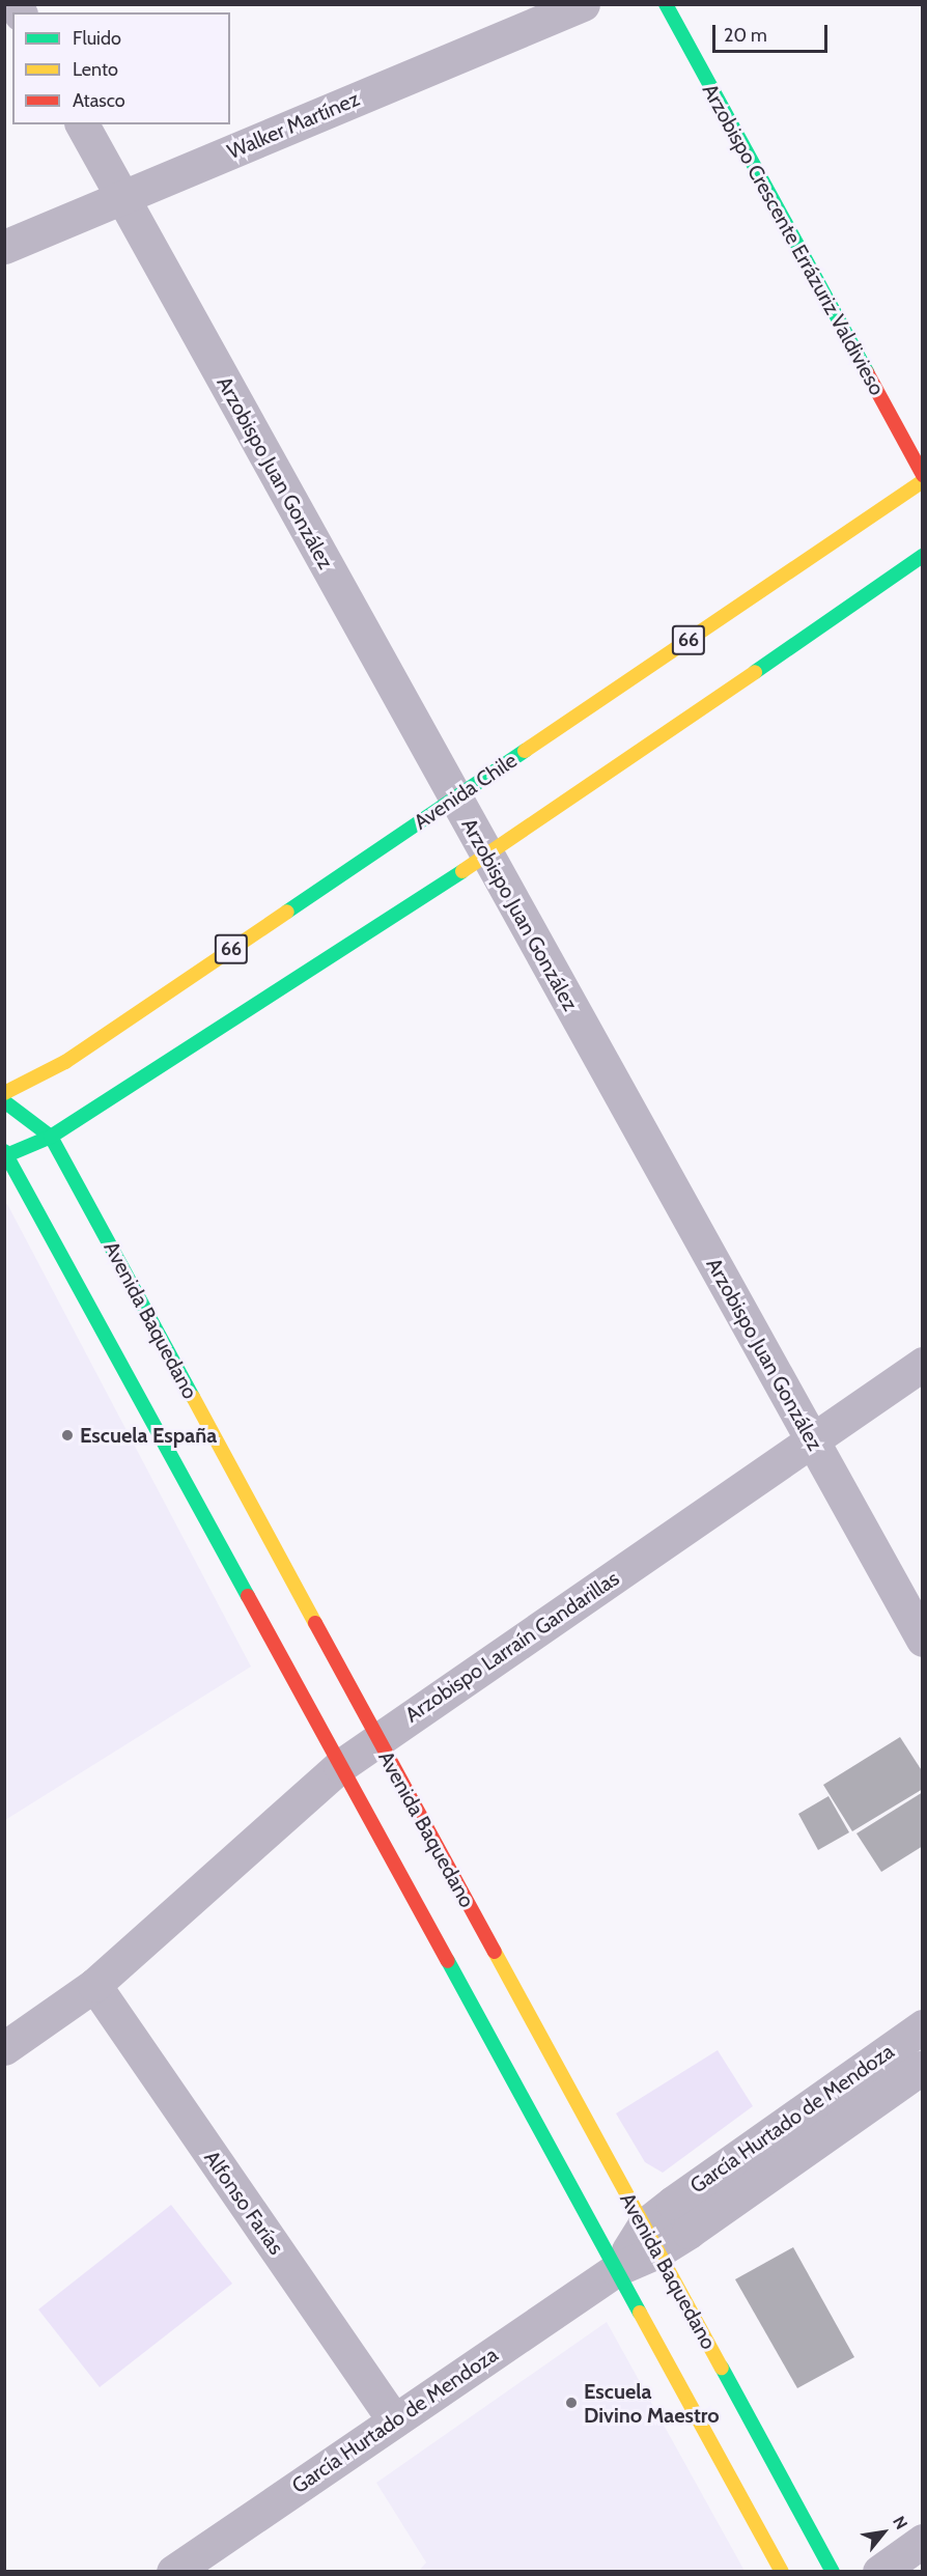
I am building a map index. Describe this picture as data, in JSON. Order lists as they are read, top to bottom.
{
  "streets": {
    "main road": [
      "Arzobispo Crescente Errázuriz Valdivieso",
      "66",
      "Avenida Chile",
      "Avenida Baquedano"
    ],
    "street": [
      "Walker Martínez",
      "Arzobispo Juan González",
      "Arzobispo Larraín Gandarillas",
      "García Hurtado de Mendoza",
      "Alfonso Farías"
    ]
  },
  "crossings": [
    ["Walker Martínez", "Arzobispo Juan González"],
    ["Arzobispo Juan González", "Avenida Chile"],
    ["Arzobispo Juan González", "Arzobispo Larraín Gandarillas"],
    ["Avenida Baquedano", "Arzobispo Larraín Gandarillas"],
    ["Avenida Baquedano", "García Hurtado de Mendoza"],
    ["Arzobispo Larraín Gandarillas", "Alfonso Farías"],
    ["García Hurtado de Mendoza", "Alfonso Farías"]
  ],
  "places": ["Escuela España", "Escuela Divino Maestro"],
  "legend": ["Fluido", "Lento", "Atasco"],
  "scale_bar": "20 m",
  "north": "top right"
}
